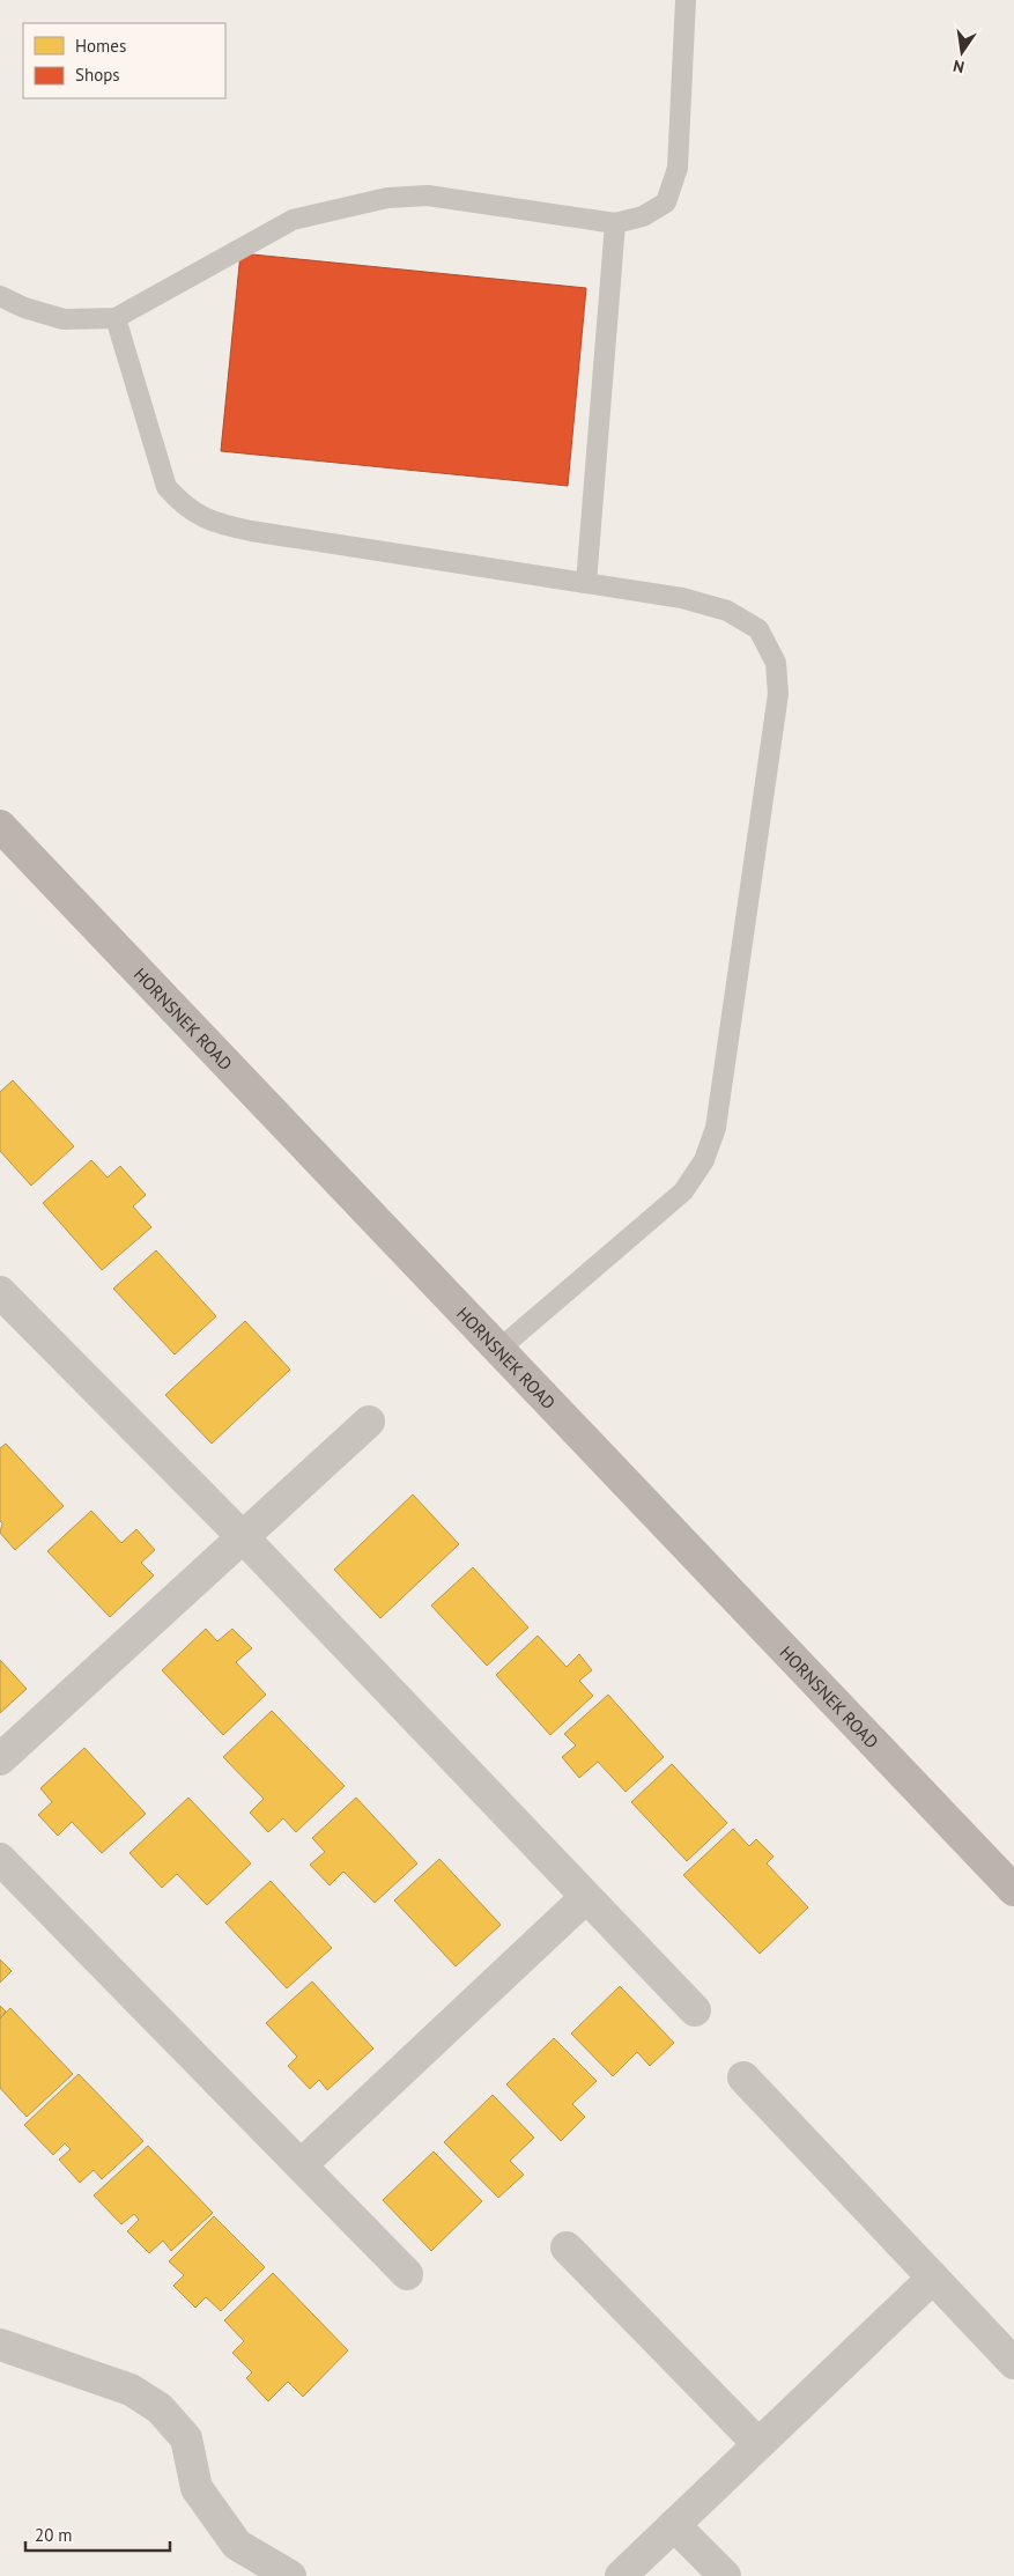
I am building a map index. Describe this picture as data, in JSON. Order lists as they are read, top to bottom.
{
  "streets": {
    "main road": ["HORNSNEK ROAD"]
  },
  "legend": ["Homes", "Shops"],
  "scale_bar": "20 m",
  "north": "bottom"
}
